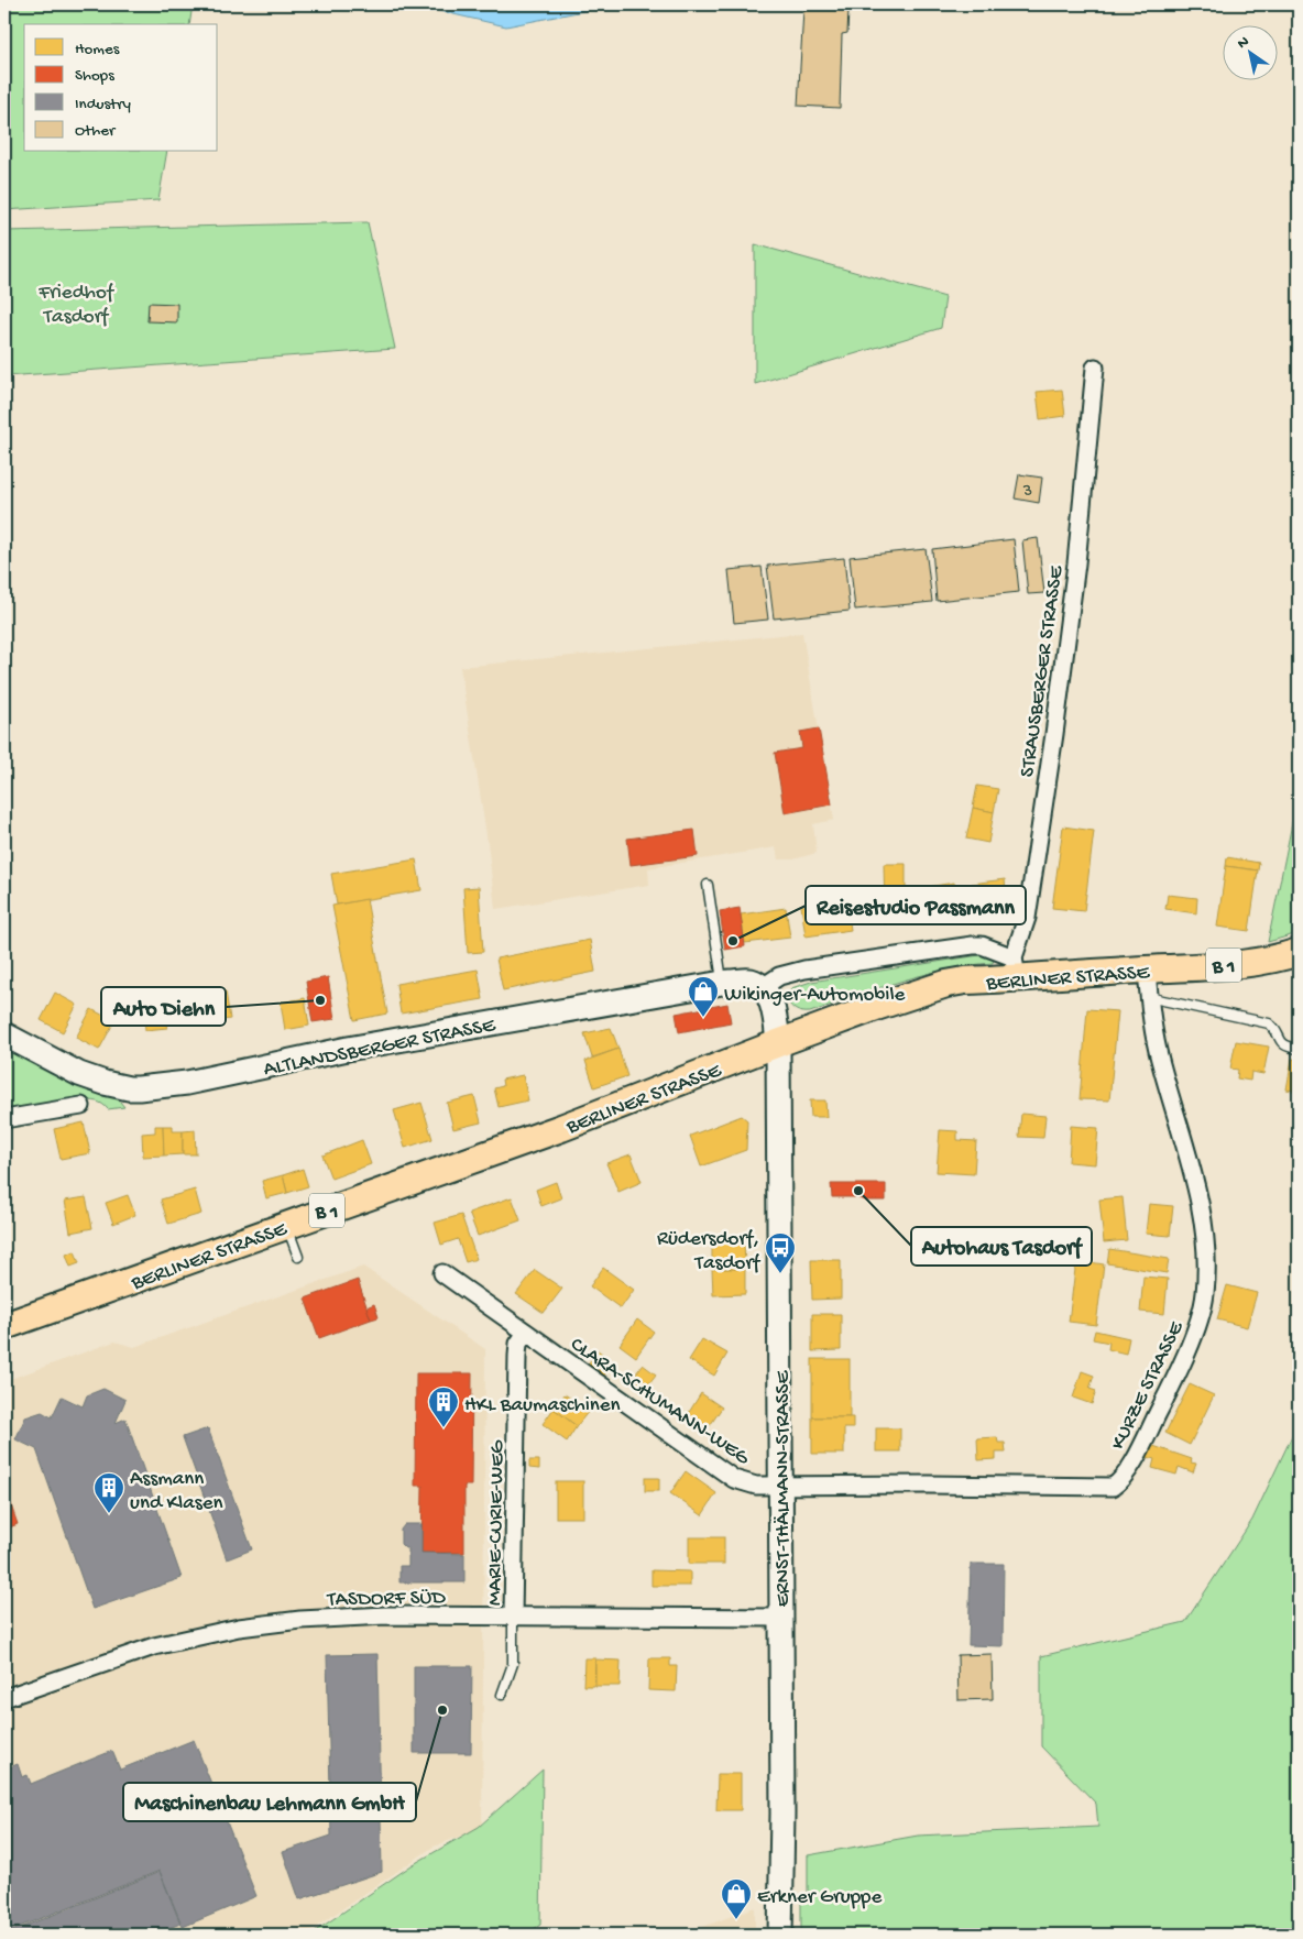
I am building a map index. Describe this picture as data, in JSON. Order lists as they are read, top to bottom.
{
  "streets": {
    "main road": [
      "B 1",
      "BERLINER STRASSE",
      "ALTLANDSBERGER STRASSE",
      "ERNST-THÄLMANN-STRASSE"
    ],
    "street": [
      "STRAUSBERGER STRASSE",
      "KURZE STRASSE",
      "CLARA-SCHUMANN-WEG",
      "MARIE-CURIE-WEG",
      "TASDORF SÜD"
    ]
  },
  "crossings": [
    ["STRAUSBERGER STRASSE", "BERLINER STRASSE"],
    ["BERLINER STRASSE", "KURZE STRASSE"],
    ["BERLINER STRASSE", "ERNST-THÄLMANN-STRASSE"],
    ["KURZE STRASSE", "CLARA-SCHUMANN-WEG"],
    ["KURZE STRASSE", "ERNST-THÄLMANN-STRASSE"],
    ["CLARA-SCHUMANN-WEG", "ERNST-THÄLMANN-STRASSE"],
    ["CLARA-SCHUMANN-WEG", "MARIE-CURIE-WEG"],
    ["ERNST-THÄLMANN-STRASSE", "TASDORF SÜD"],
    ["MARIE-CURIE-WEG", "TASDORF SÜD"]
  ],
  "parks": ["Friedhof Tasdorf"],
  "places": {
    "other": [
      "Reisestudio Passmann",
      "Auto Diehn",
      "Autohaus Tasdorf",
      "Maschinenbau Lehmann GmbH"
    ],
    "shop": ["Wikinger-Automobile", "Erkner Gruppe"],
    "bus stop": ["Rüdersdorf, Tasdorf"],
    "building": ["HKL Baumaschinen", "Assmann und Klasen"]
  },
  "house_numbers": ["3"],
  "legend": [
    "Homes",
    "Shops",
    "Industry",
    "Other"
  ],
  "north": "top left"
}
